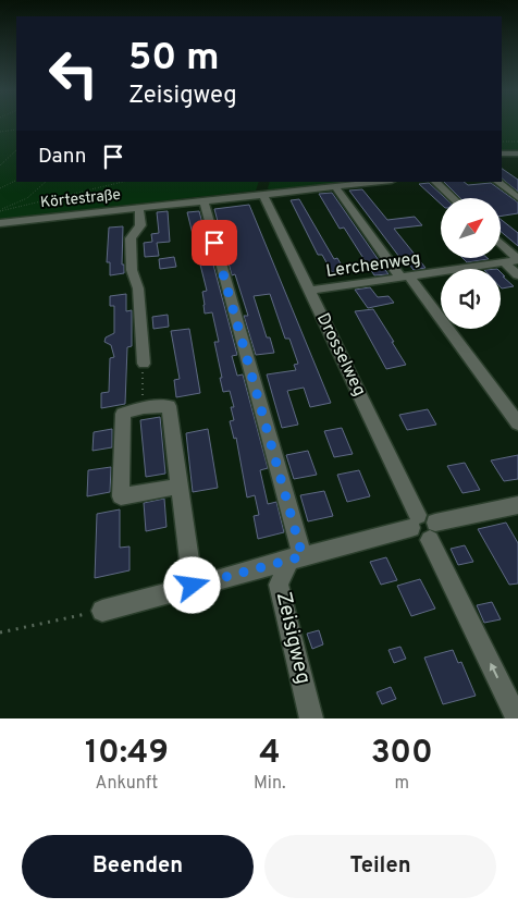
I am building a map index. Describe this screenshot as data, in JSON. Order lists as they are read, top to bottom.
{
  "streets": {
    "street": [
      "Körtestraße",
      "Lerchenweg",
      "Drosselweg",
      "Zeisigweg"
    ]
  },
  "crossings": [
    ["Körtestraße", "Drosselweg"],
    ["Lerchenweg", "Drosselweg"]
  ],
  "north": "top right",
  "page": {
    "turn": ["50 m", "Zeisigweg"],
    "then": "Dann",
    "eta": [
      "10:49",
      "Ankunft",
      "4",
      "Min.",
      "300",
      "m"
    ],
    "buttons": ["Beenden", "Teilen"]
  }
}
